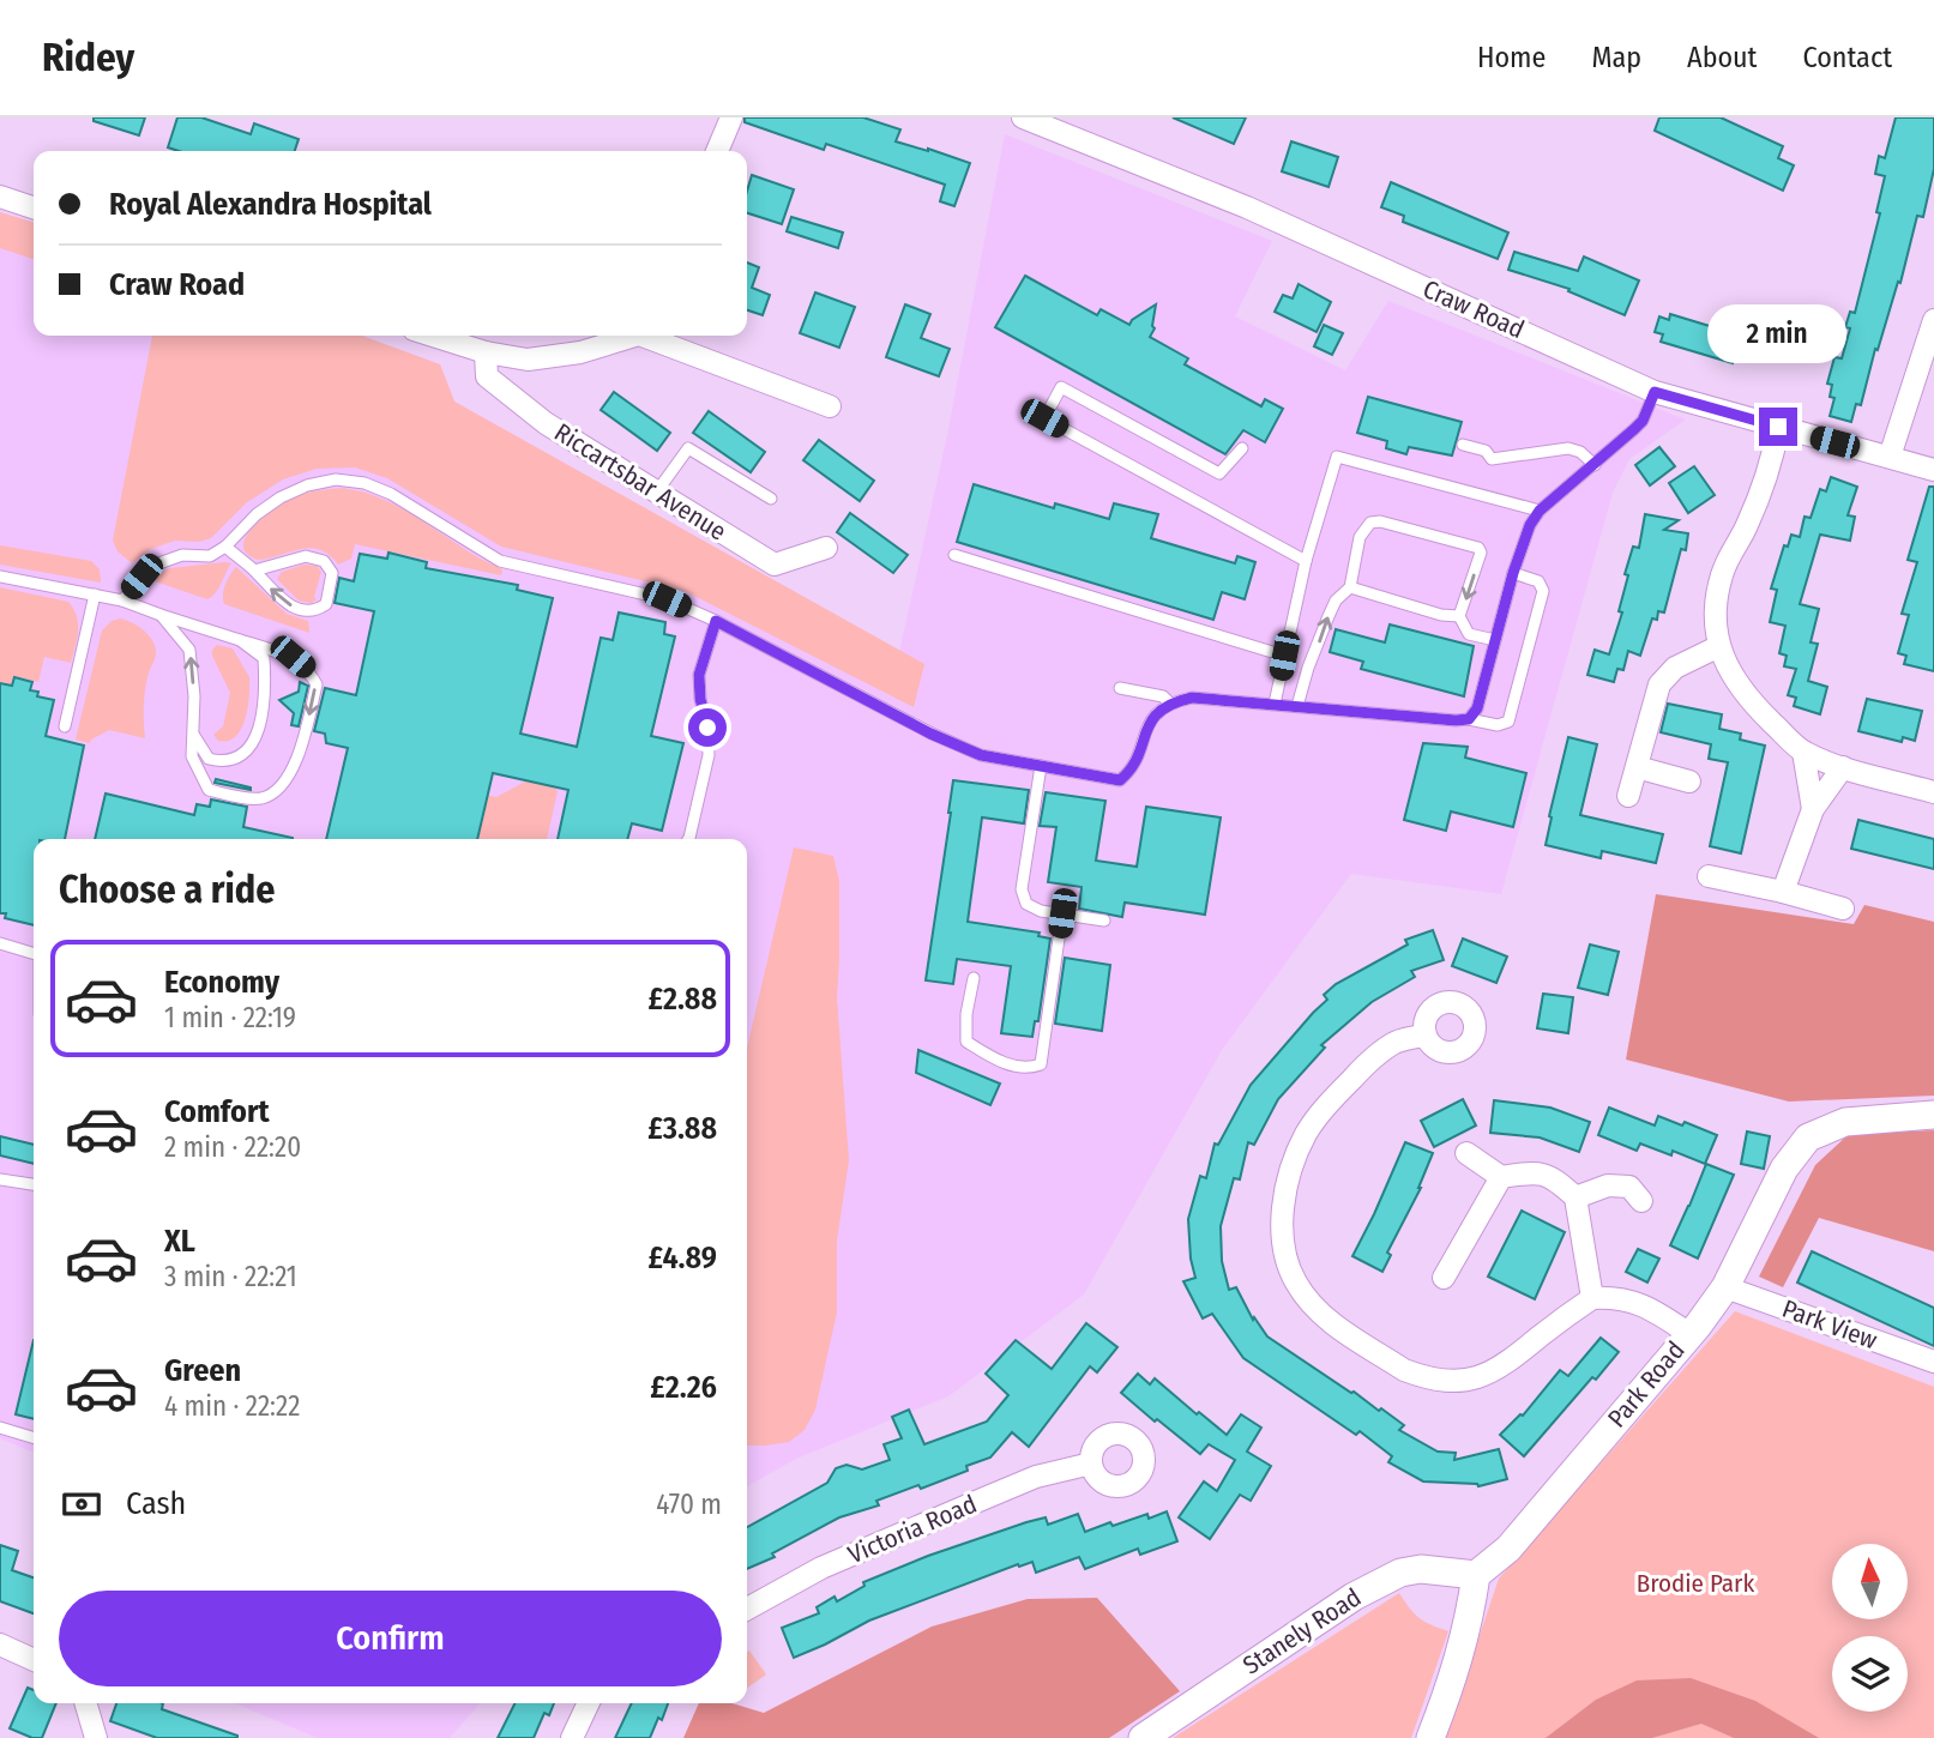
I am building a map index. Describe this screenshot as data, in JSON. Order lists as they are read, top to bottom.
{
  "streets": {
    "street": [
      "Craw Road",
      "Riccartsbar Avenue",
      "Park View",
      "Park Road",
      "Victoria Road",
      "Stanely Road"
    ]
  },
  "crossings": [
    ["Park View", "Park Road"],
    ["Park Road", "Stanely Road"]
  ],
  "parks": ["Brodie Park"],
  "north": "top",
  "page": {
    "header": "Ridey",
    "nav": [
      "Home",
      "Map",
      "About",
      "Contact"
    ],
    "banner": ["Royal Alexandra Hospital", "Craw Road"],
    "bubble": "2 min",
    "heading": "Choose a ride",
    "list": [
      {
        "name": "Economy",
        "note": "1 min · 22:19",
        "value": "£2.88"
      },
      {
        "name": "Comfort",
        "note": "2 min · 22:20",
        "value": "£3.88"
      },
      {
        "name": "XL",
        "note": "3 min · 22:21",
        "value": "£4.89"
      },
      {
        "name": "Green",
        "note": "4 min · 22:22",
        "value": "£2.26"
      }
    ],
    "pay": ["Cash", "470 m"],
    "buttons": "Confirm"
  }
}
